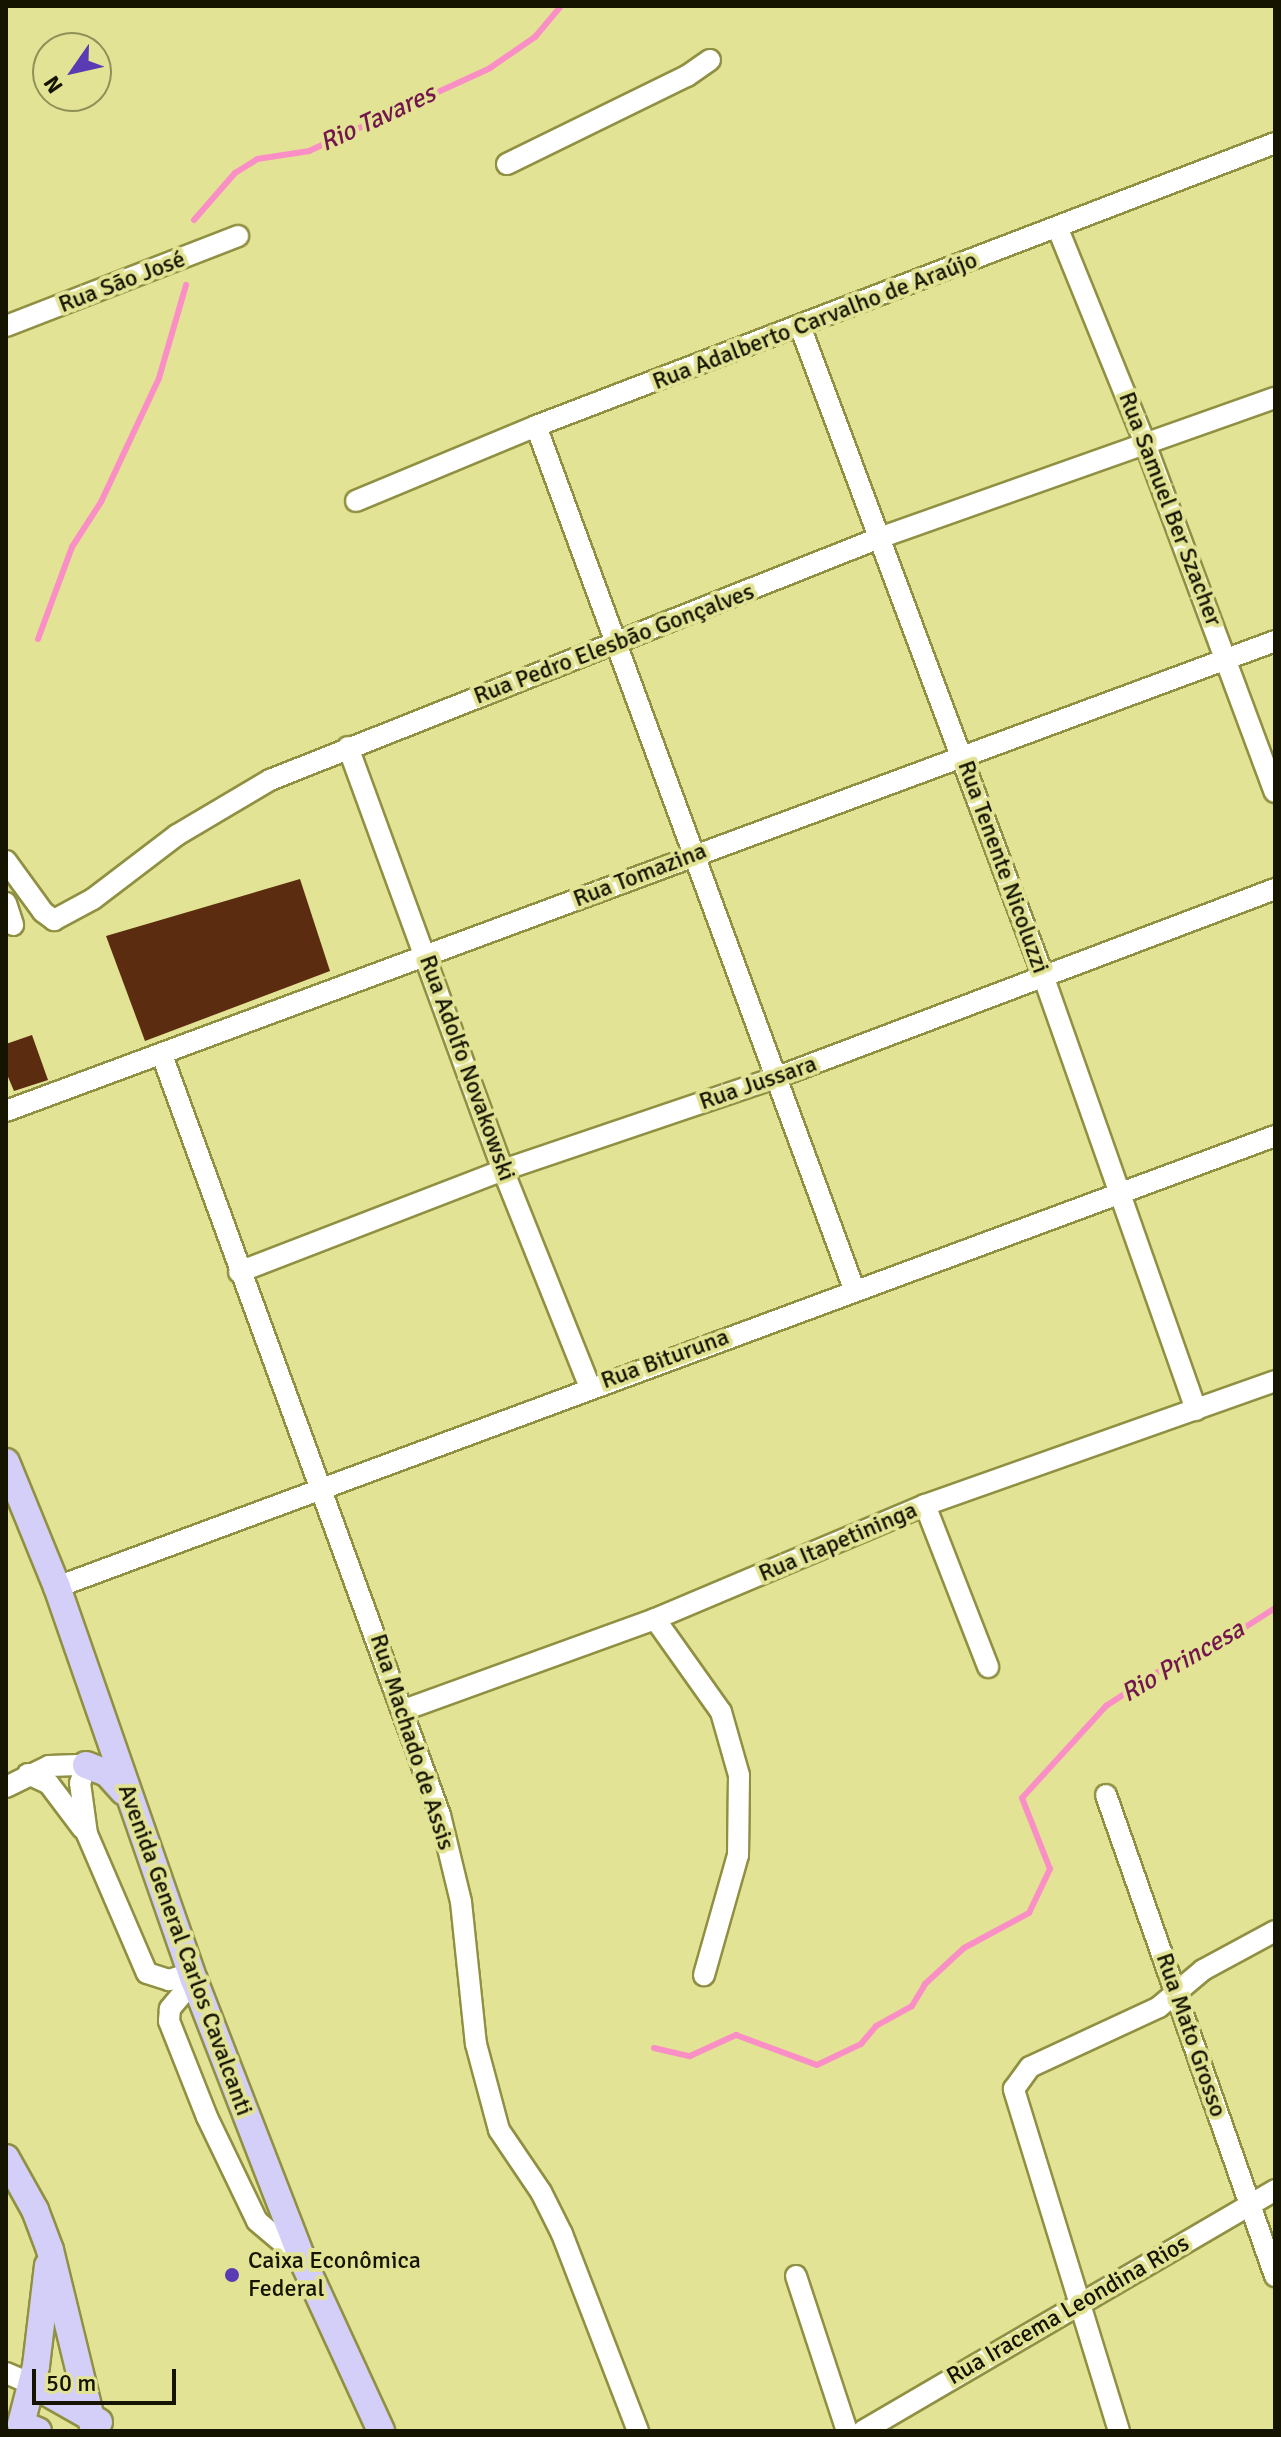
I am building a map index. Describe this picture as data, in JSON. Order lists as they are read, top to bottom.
{
  "streets": {
    "main road": ["Avenida General Carlos Cavalcanti"],
    "street": [
      "Rua São José",
      "Rua Adalberto Carvalho de Araújo",
      "Rua Samuel Ber Szacher",
      "Rua Pedro Elesbão Gonçalves",
      "Rua Tenente Nicoluzzi",
      "Rua Tomazina",
      "Rua Adolfo Novakowski",
      "Rua Jussara",
      "Rua Bituruna",
      "Rua Itapetininga",
      "Rua Machado de Assis",
      "Rua Mato Grosso",
      "Rua Iracema Leondina Rios"
    ]
  },
  "crossings": [
    ["Rua Adalberto Carvalho de Araújo", "Rua Samuel Ber Szacher"],
    ["Rua Adalberto Carvalho de Araújo", "Rua Tenente Nicoluzzi"],
    ["Rua Samuel Ber Szacher", "Rua Pedro Elesbão Gonçalves"],
    ["Rua Samuel Ber Szacher", "Rua Tomazina"],
    ["Rua Pedro Elesbão Gonçalves", "Rua Tenente Nicoluzzi"],
    ["Rua Pedro Elesbão Gonçalves", "Rua Adolfo Novakowski"],
    ["Rua Tenente Nicoluzzi", "Rua Tomazina"],
    ["Rua Tenente Nicoluzzi", "Rua Jussara"],
    ["Rua Tenente Nicoluzzi", "Rua Bituruna"],
    ["Rua Tenente Nicoluzzi", "Rua Itapetininga"],
    ["Rua Tomazina", "Rua Adolfo Novakowski"],
    ["Rua Tomazina", "Rua Machado de Assis"],
    ["Rua Adolfo Novakowski", "Rua Jussara"],
    ["Rua Adolfo Novakowski", "Rua Bituruna"],
    ["Rua Jussara", "Rua Machado de Assis"],
    ["Rua Bituruna", "Rua Machado de Assis"],
    ["Rua Bituruna", "Avenida General Carlos Cavalcanti"],
    ["Rua Itapetininga", "Rua Machado de Assis"],
    ["Rua Mato Grosso", "Rua Iracema Leondina Rios"]
  ],
  "water": ["Rio Tavares", "Rio Princesa"],
  "places": ["Caixa Econômica Federal"],
  "scale_bar": "50 m",
  "north": "bottom left"
}
